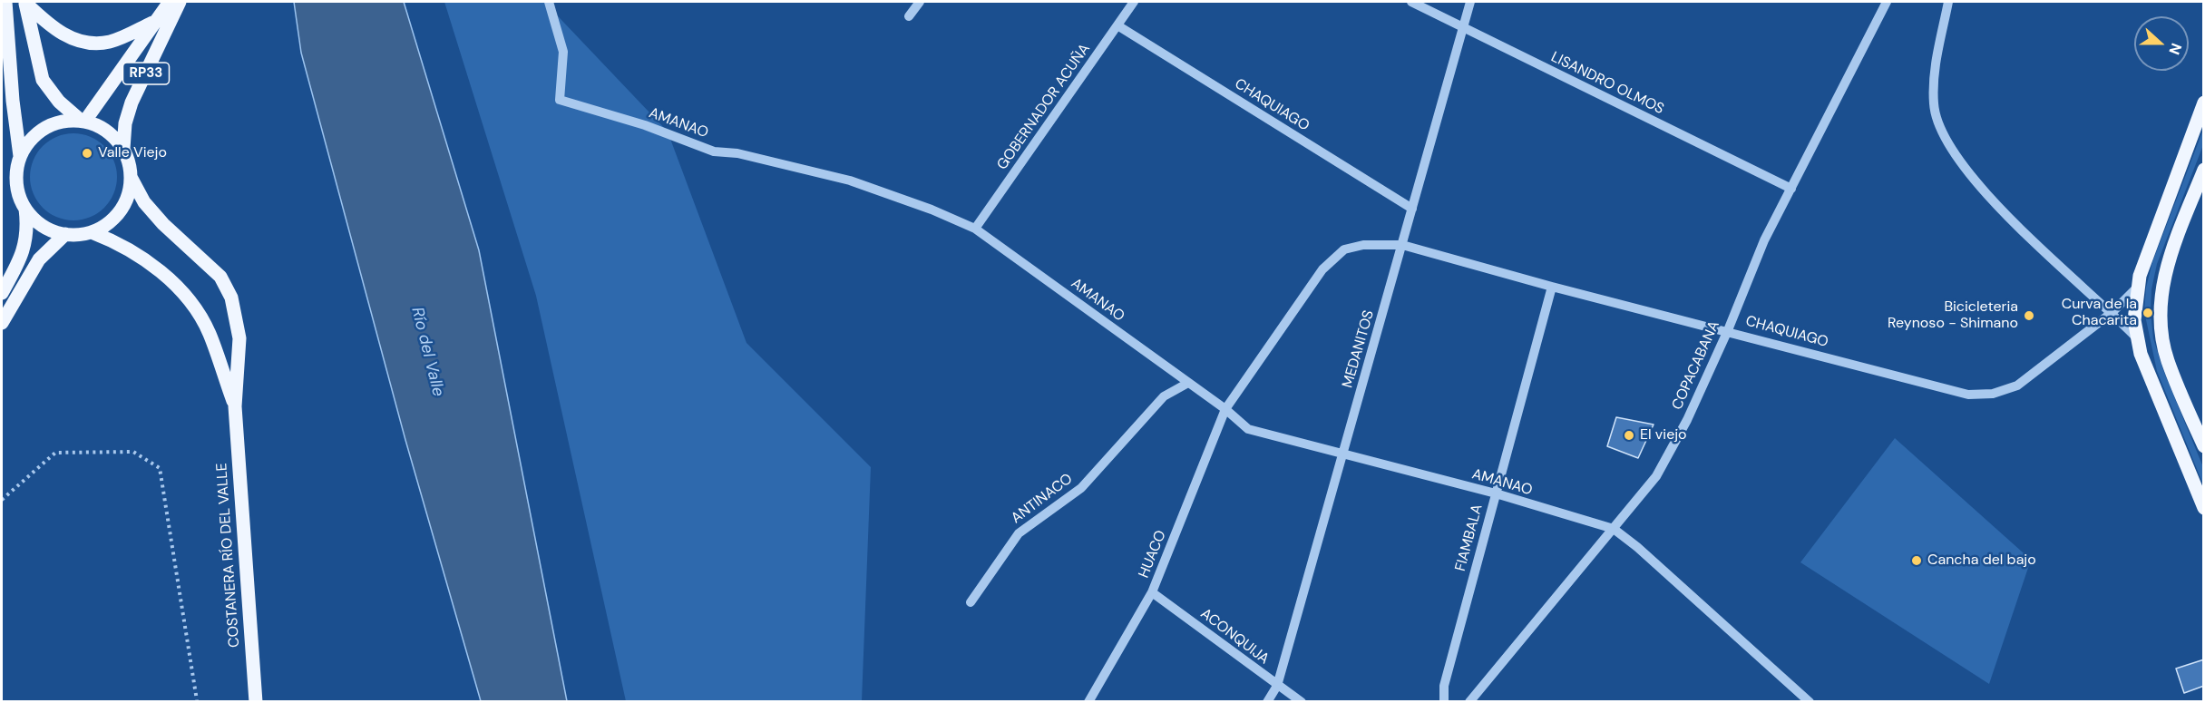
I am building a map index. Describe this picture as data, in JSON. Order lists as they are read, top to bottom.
{
  "streets": {
    "main road": ["RP33", "COSTANERA RÍO DEL VALLE"],
    "street": [
      "LISANDRO OLMOS",
      "CHAQUIAGO",
      "GOBERNADOR ACUÑA",
      "AMANAO",
      "MEDANITOS",
      "COPACABANA",
      "ANTINACO",
      "FIAMBALA",
      "HUACO",
      "ACONQUIJA"
    ]
  },
  "crossings": [
    ["RP33", "COSTANERA RÍO DEL VALLE"],
    ["LISANDRO OLMOS", "MEDANITOS"],
    ["LISANDRO OLMOS", "COPACABANA"],
    ["CHAQUIAGO", "GOBERNADOR ACUÑA"],
    ["CHAQUIAGO", "MEDANITOS"],
    ["CHAQUIAGO", "COPACABANA"],
    ["CHAQUIAGO", "FIAMBALA"],
    ["GOBERNADOR ACUÑA", "AMANAO"],
    ["AMANAO", "MEDANITOS"],
    ["AMANAO", "COPACABANA"],
    ["AMANAO", "ANTINACO"],
    ["AMANAO", "FIAMBALA"],
    ["AMANAO", "HUACO"],
    ["MEDANITOS", "ACONQUIJA"],
    ["HUACO", "ACONQUIJA"]
  ],
  "water": ["Río del Valle"],
  "places": [
    "Valle Viejo",
    "Curva de la Chacarita",
    "Bicicleteria Reynoso - Shimano",
    "El viejo",
    "Cancha del bajo"
  ],
  "north": "right"
}
